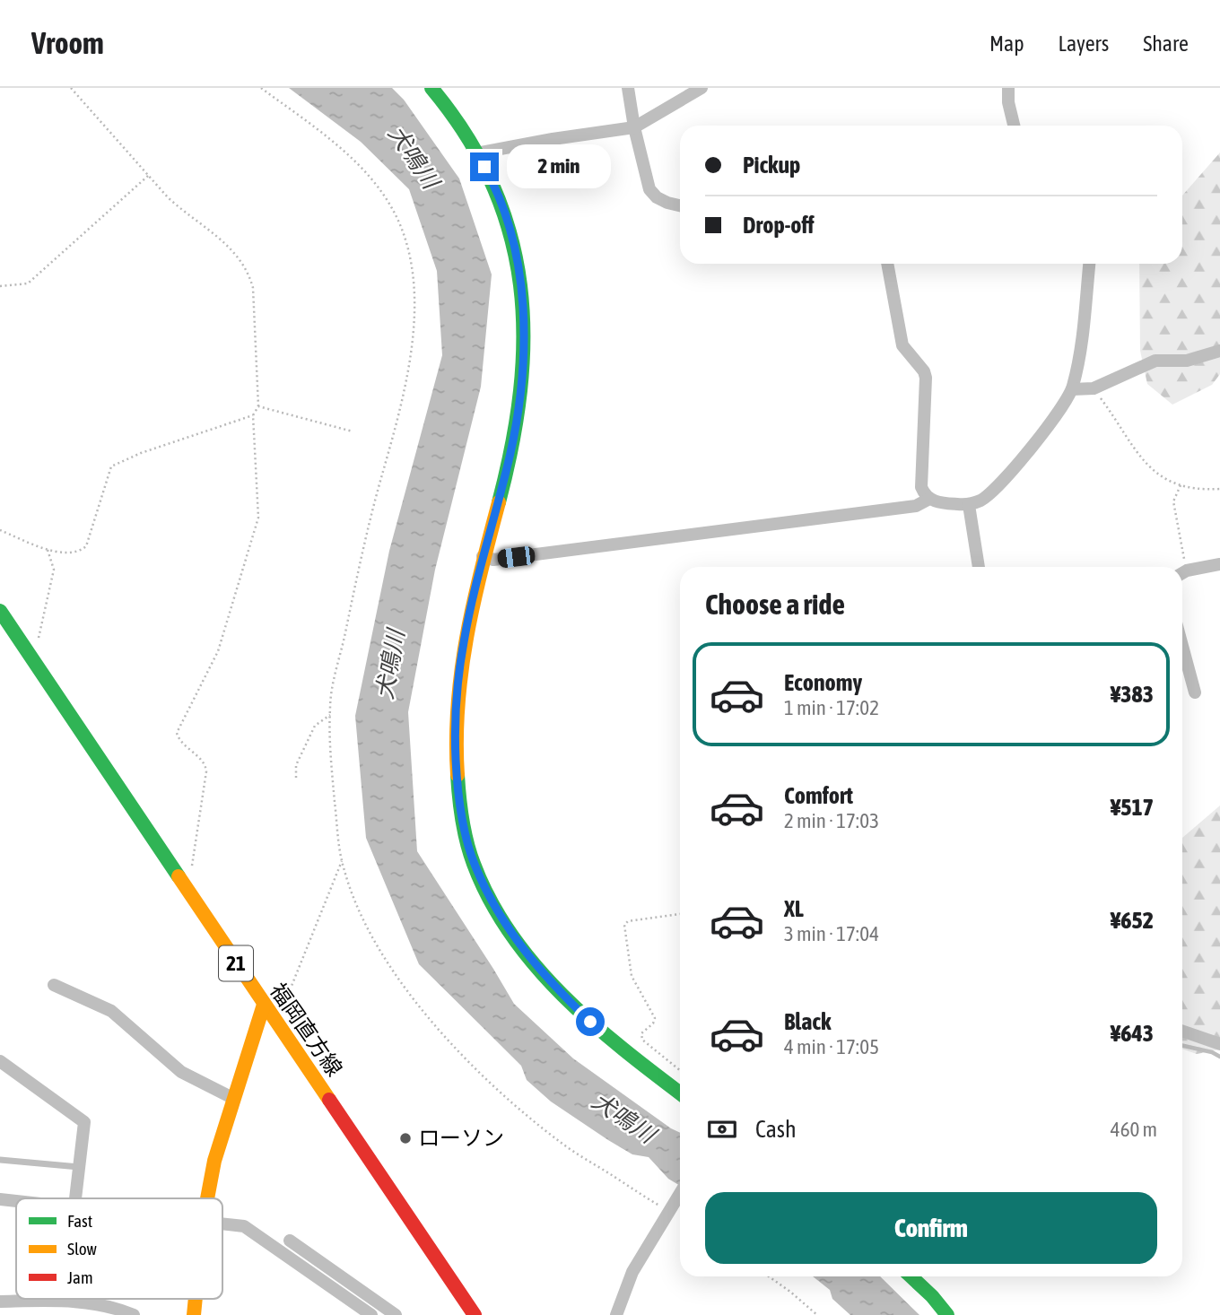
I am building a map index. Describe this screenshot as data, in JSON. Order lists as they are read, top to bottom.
{
  "streets": {
    "street": ["21", "福岡直方線"]
  },
  "water": ["犬鳴川"],
  "places": ["ローソン"],
  "legend": ["Fast", "Slow", "Jam"],
  "page": {
    "header": "Vroom",
    "nav": ["Map", "Layers", "Share"],
    "banner": ["Pickup", "Drop-off"],
    "bubble": "2 min",
    "heading": "Choose a ride",
    "list": [
      {
        "name": "Economy",
        "note": "1 min · 17:02",
        "value": "¥383"
      },
      {
        "name": "Comfort",
        "note": "2 min · 17:03",
        "value": "¥517"
      },
      {
        "name": "XL",
        "note": "3 min · 17:04",
        "value": "¥652"
      },
      {
        "name": "Black",
        "note": "4 min · 17:05",
        "value": "¥643"
      }
    ],
    "pay": ["Cash", "460 m"],
    "buttons": "Confirm"
  }
}
